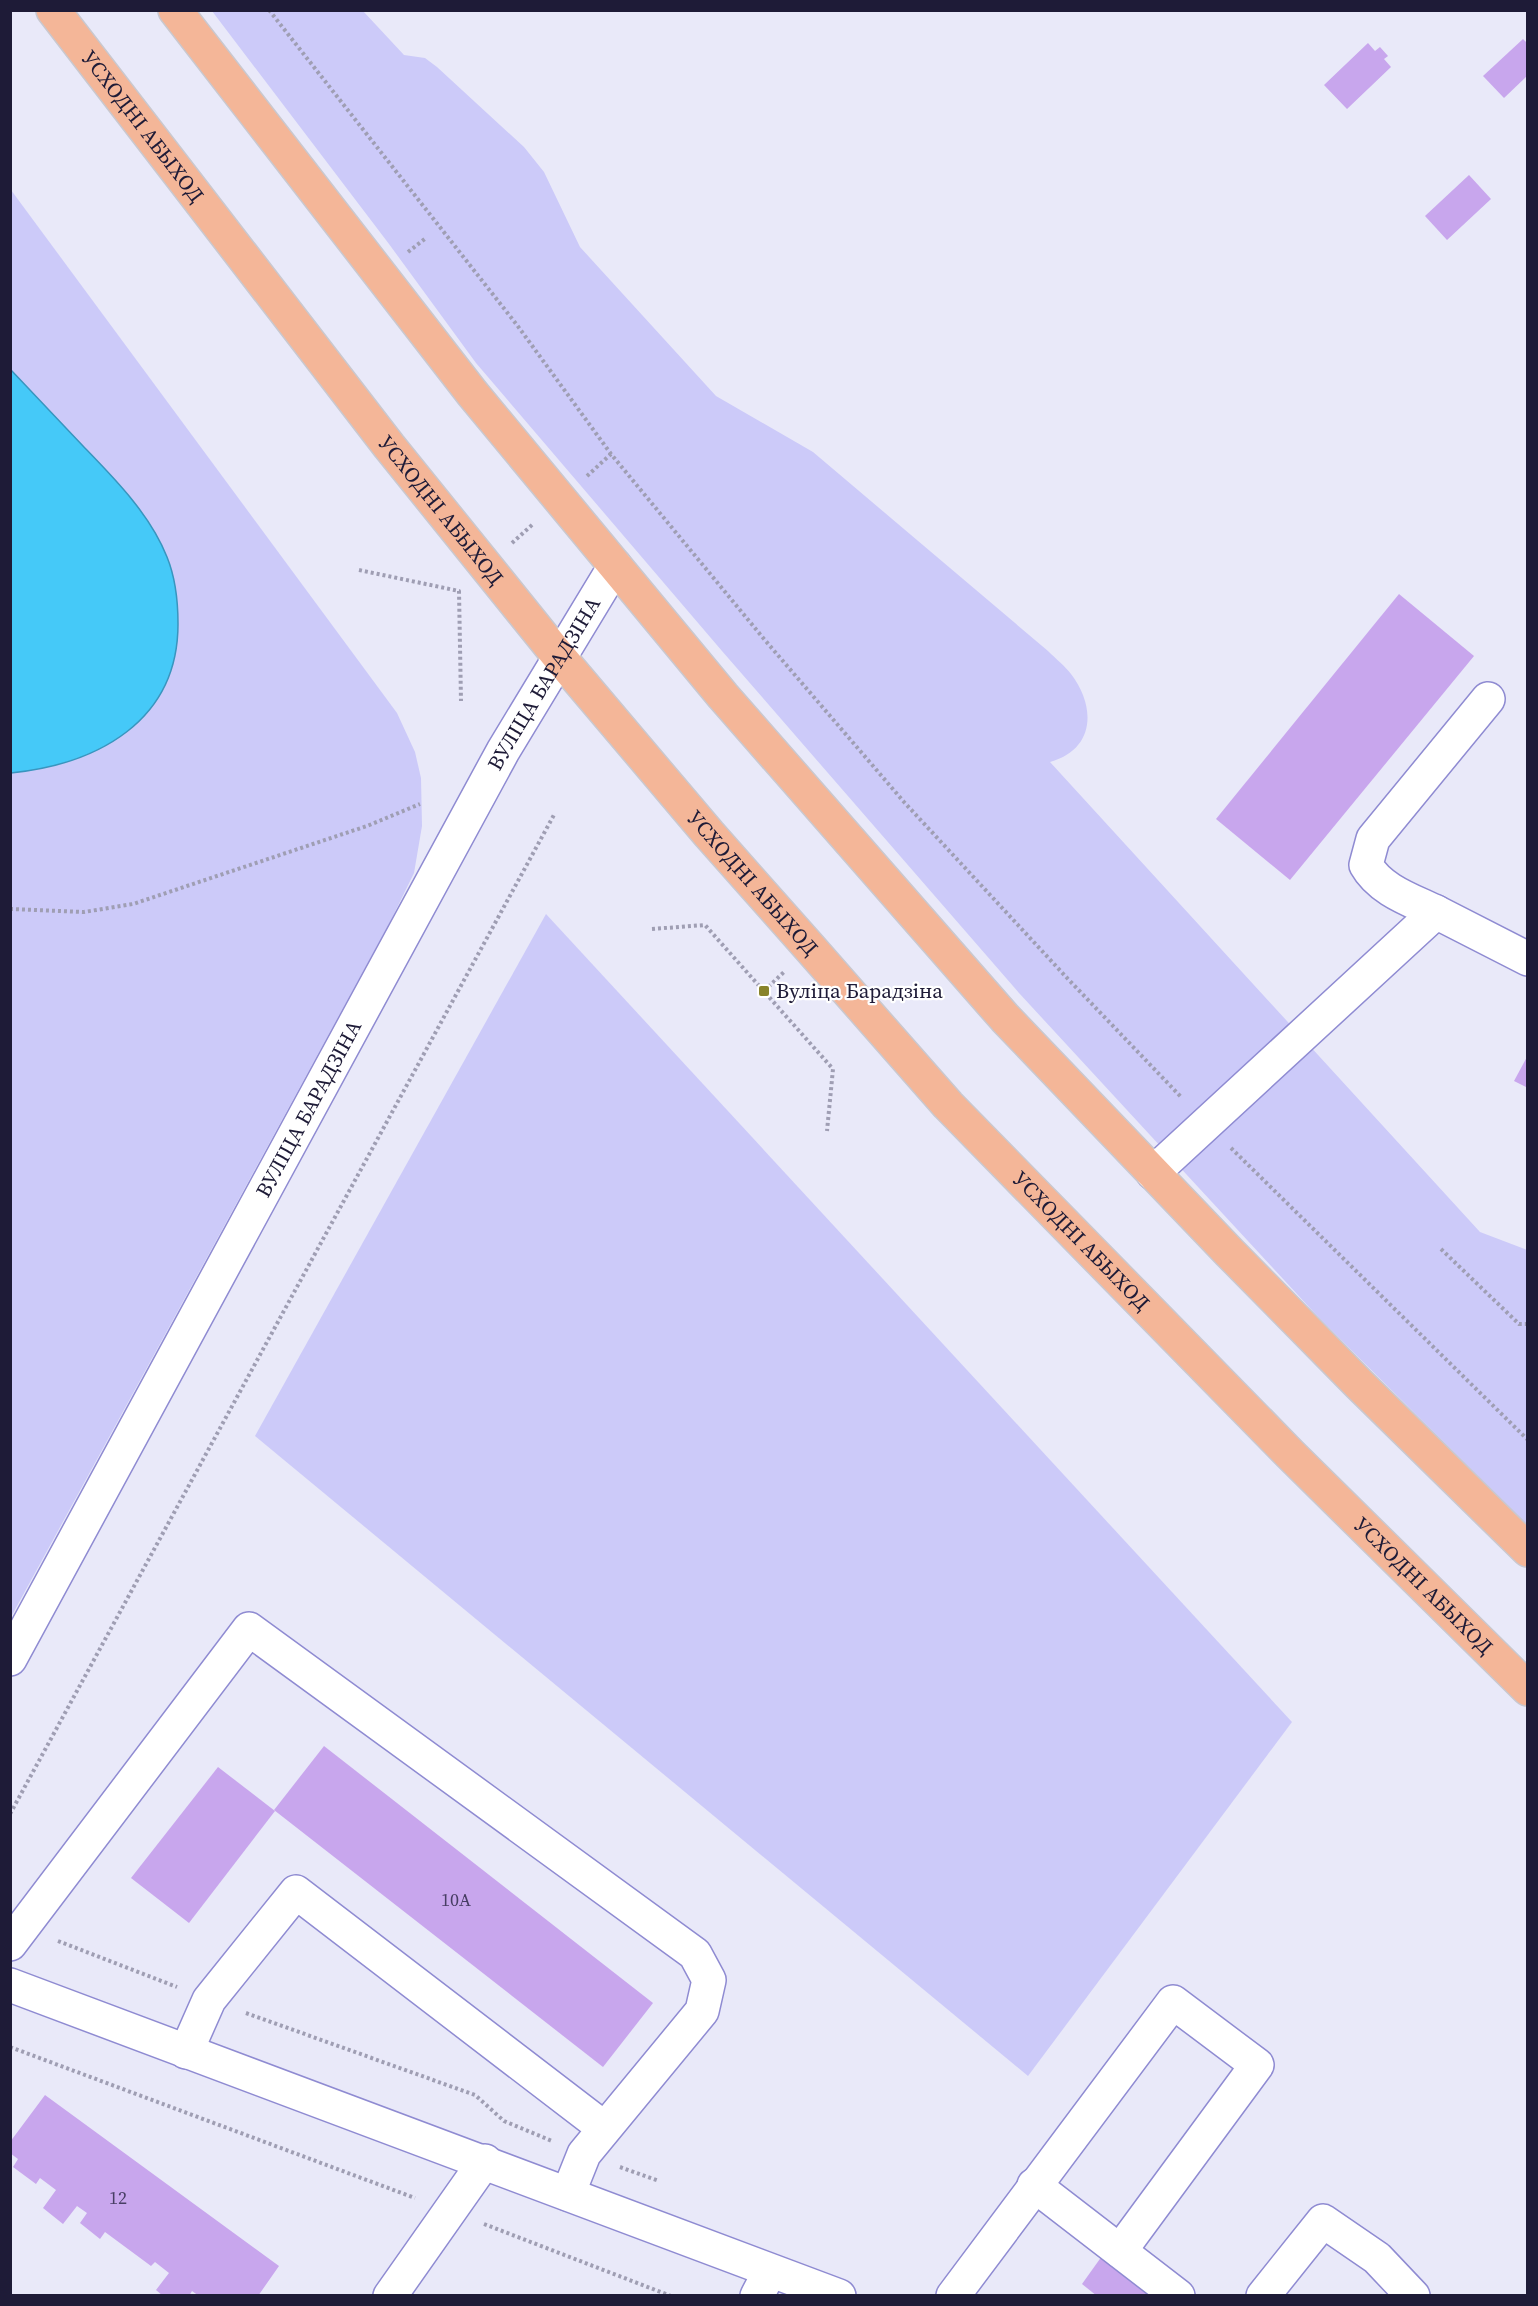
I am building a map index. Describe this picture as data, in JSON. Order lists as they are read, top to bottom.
{
  "streets": {
    "main road": ["УСХОДНІ АБЫХОД"],
    "street": ["ВУЛІЦА БАРАДЗІНА"]
  },
  "crossings": [
    ["УСХОДНІ АБЫХОД", "ВУЛІЦА БАРАДЗІНА"]
  ],
  "places": {
    "transit": ["Вуліца Барадзіна"]
  },
  "house_numbers": ["10А", "12"]
}
